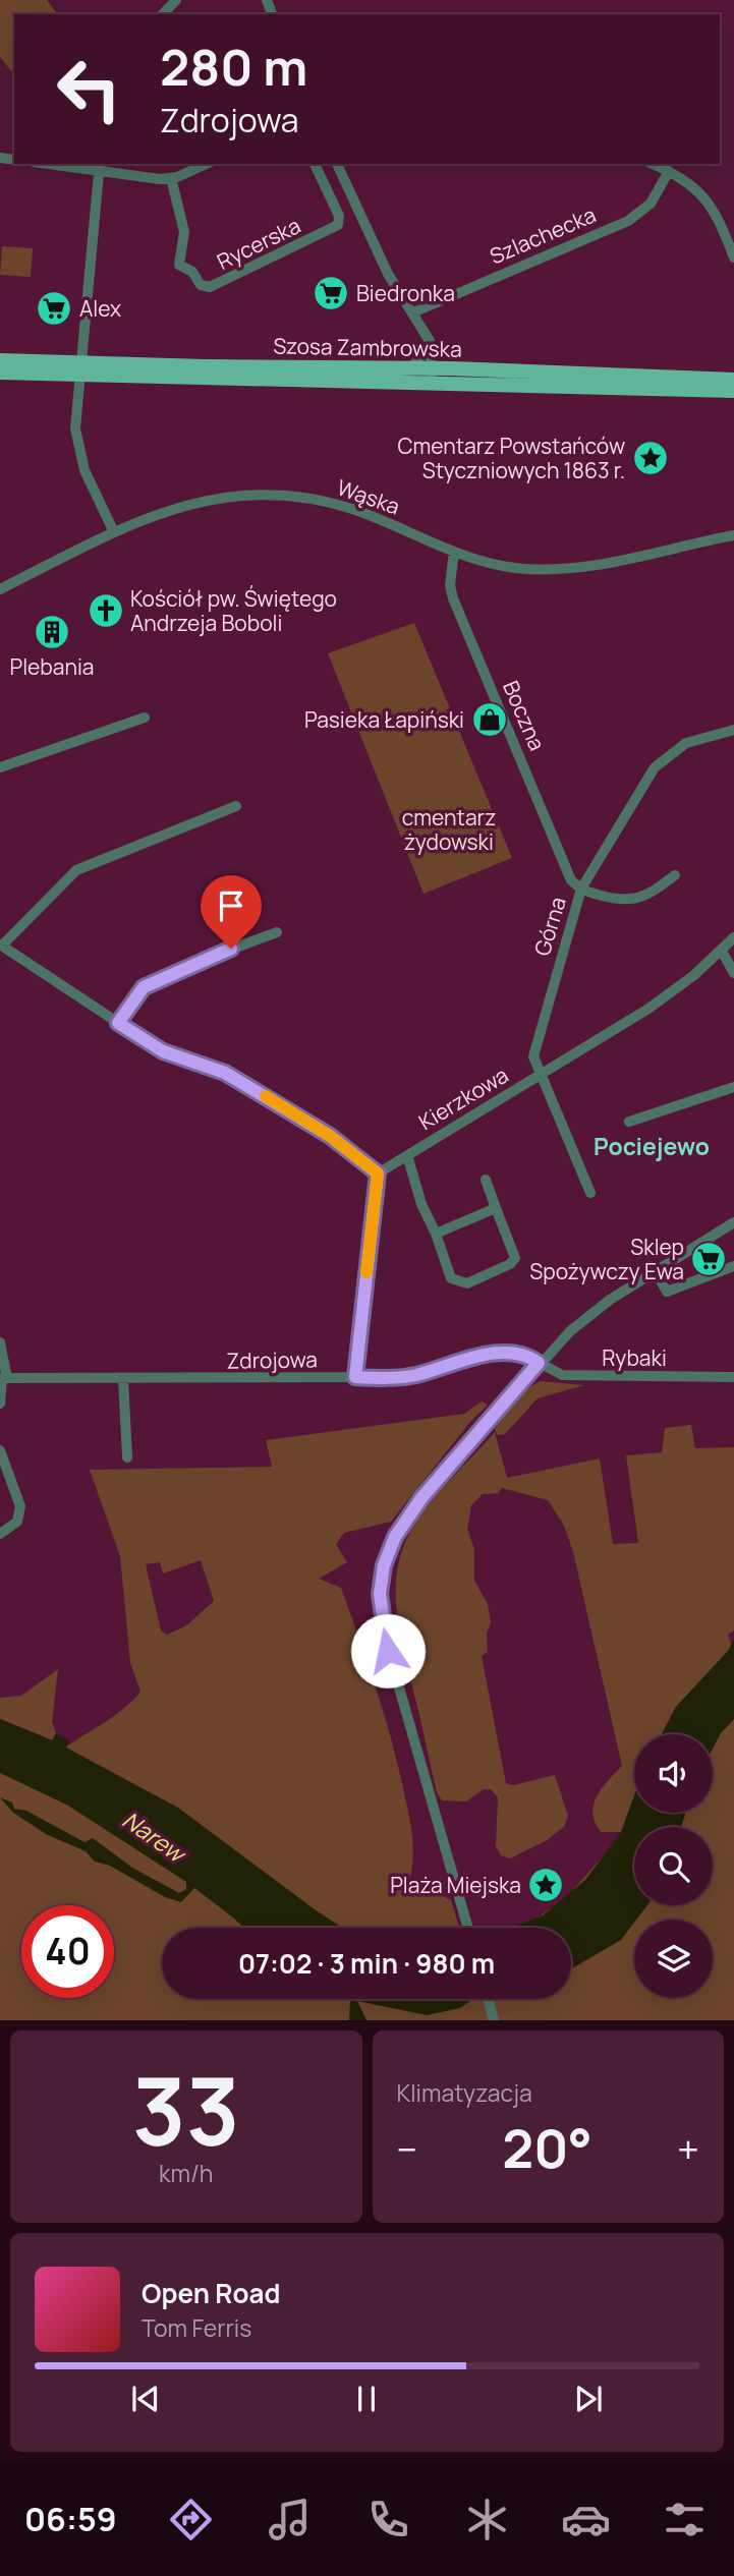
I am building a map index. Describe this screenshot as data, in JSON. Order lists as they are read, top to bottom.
{
  "streets": {
    "main road": ["Szosa Zambrowska"],
    "street": [
      "Szlachecka",
      "Rycerska",
      "Wąska",
      "Boczna",
      "Górna",
      "Kierzkowa",
      "Rybaki",
      "Zdrojowa"
    ]
  },
  "crossings": [
    ["Wąska", "Boczna"],
    ["Boczna", "Górna"],
    ["Górna", "Kierzkowa"],
    ["Rybaki", "Zdrojowa"]
  ],
  "districts": ["Pociejewo"],
  "water": ["Narew"],
  "parks": ["cmentarz żydowski"],
  "places": {
    "supermarket": ["Biedronka", "Alex", "Sklep Spożywczy Ewa"],
    "place": ["Cmentarz Powstańców Styczniowych 1863 r.", "Plaża Miejska"],
    "church": ["Kościół pw. Świętego Andrzeja Boboli"],
    "building": ["Plebania"],
    "shop": ["Pasieka Łapiński"]
  },
  "page": {
    "turn": ["280 m", "Zdrojowa"],
    "limit": "40",
    "trip": "07:02 · 3 min · 980 m",
    "tile": [
      ["33", "km/h"],
      "Klimatyzacja"
    ],
    "heat": ["−", "20°", "+"],
    "song": ["Open Road", "Tom Ferris"],
    "tabs": "06:59"
  }
}
